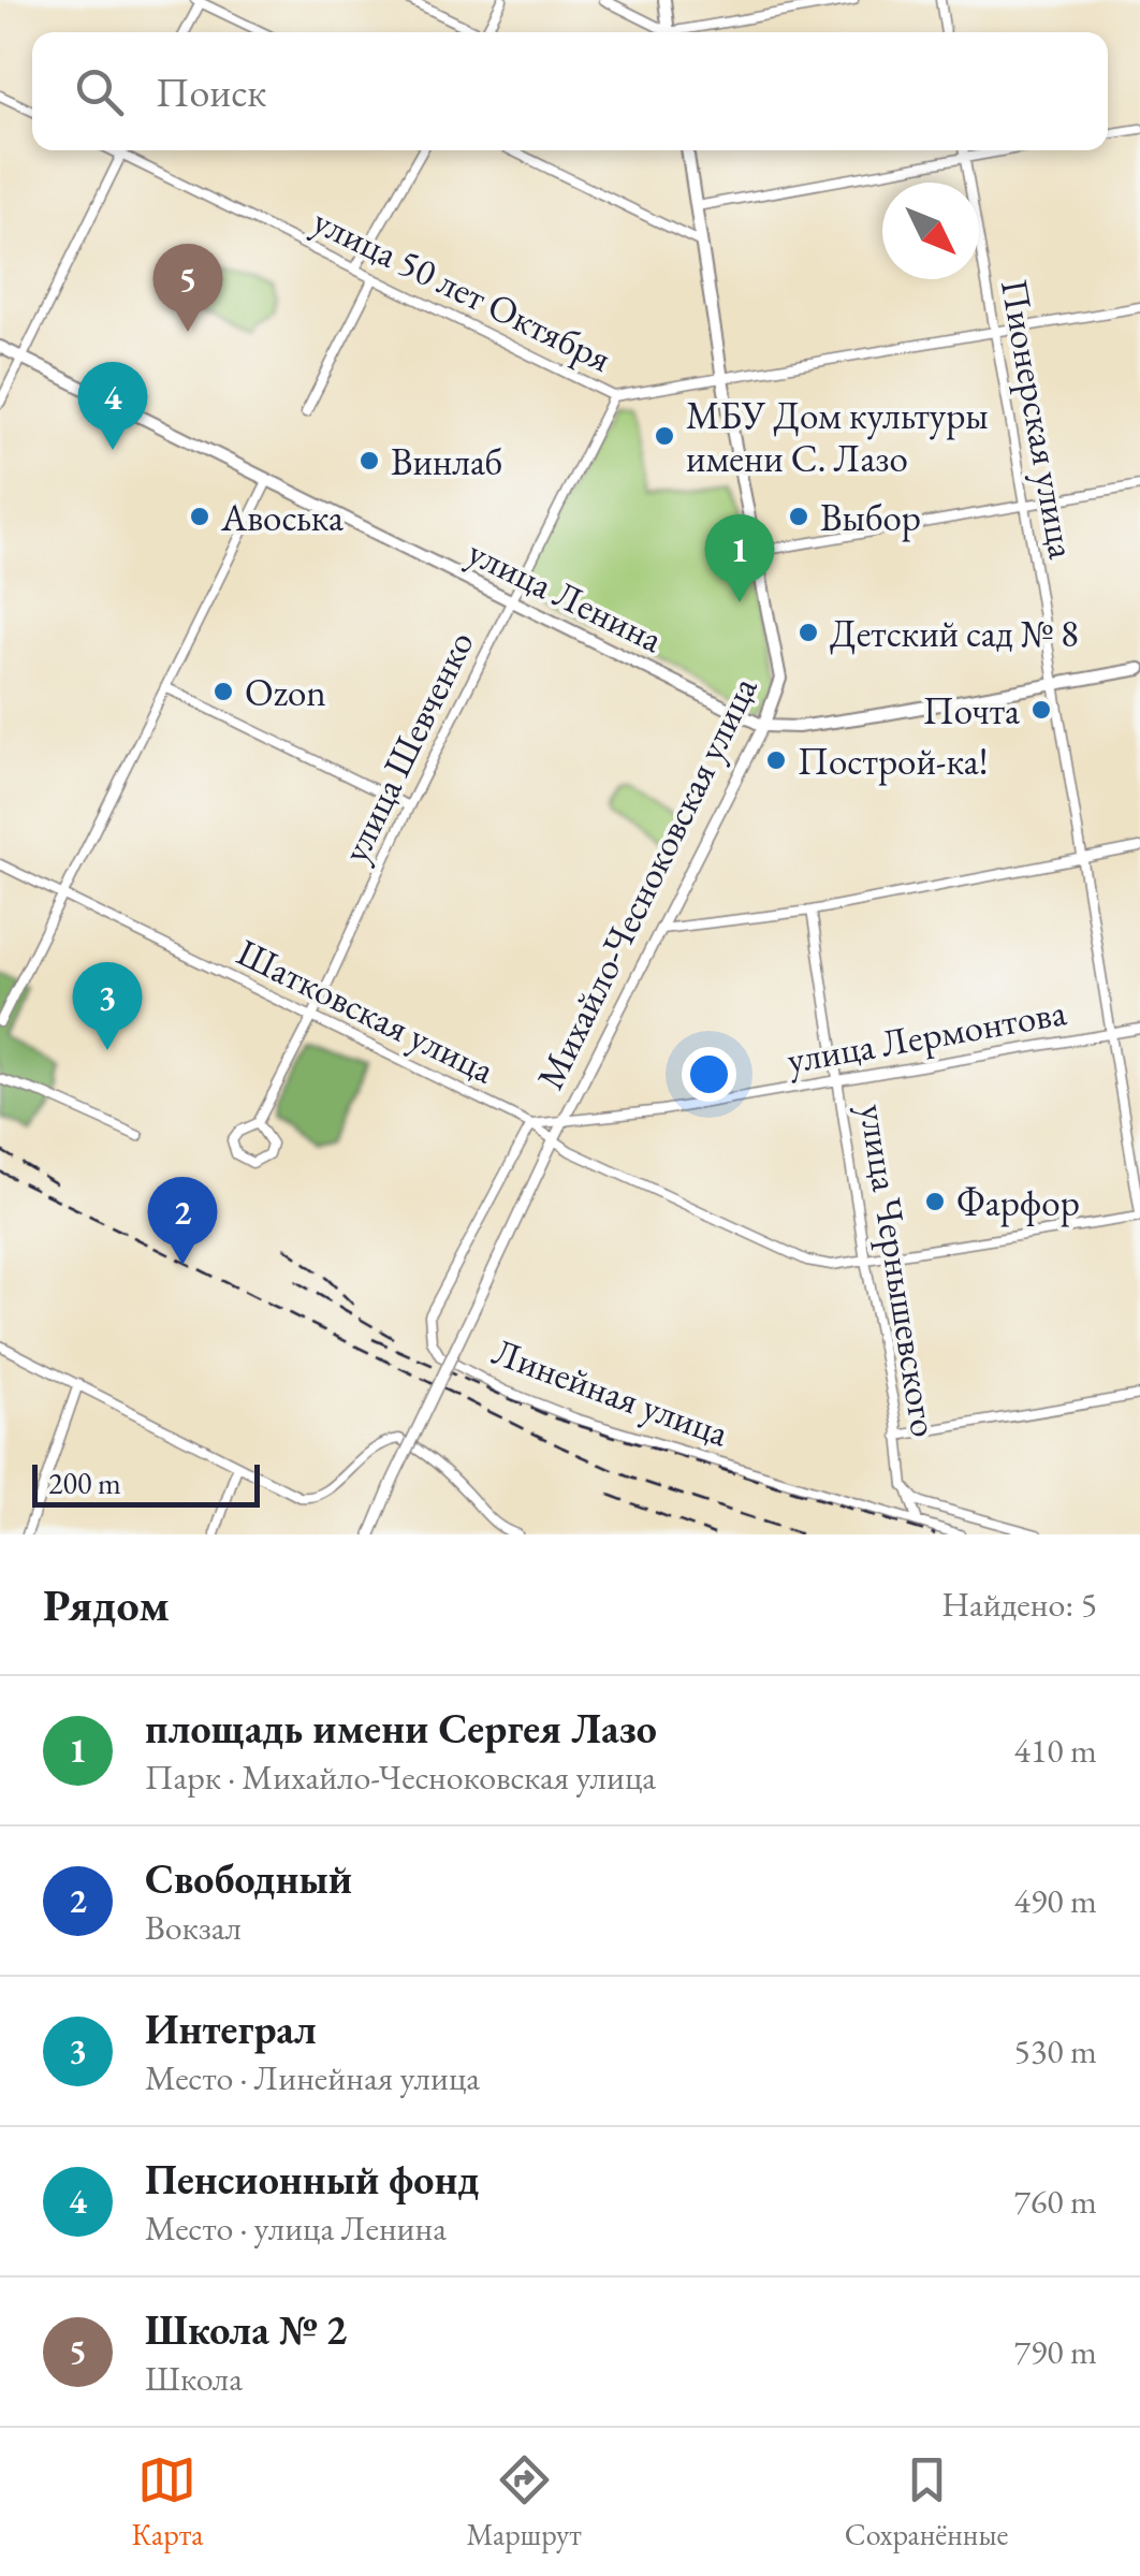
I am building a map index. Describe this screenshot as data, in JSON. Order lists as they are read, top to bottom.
{
  "streets": {
    "main road": ["улица Ленина", "Михайло-Чесноковская улица"],
    "street": [
      "улица 50 лет Октября",
      "Пионерская улица",
      "улица Шевченко",
      "Шатковская улица",
      "улица Лермонтова",
      "улица Чернышевского",
      "Линейная улица"
    ]
  },
  "crossings": [
    ["улица 50 лет Октября", "Пионерская улица"],
    ["улица 50 лет Октября", "улица Шевченко"],
    ["улица 50 лет Октября", "Михайло-Чесноковская улица"],
    ["Пионерская улица", "улица Ленина"],
    ["Пионерская улица", "Шатковская улица"],
    ["Пионерская улица", "улица Лермонтова"],
    ["улица Ленина", "улица Шевченко"],
    ["улица Ленина", "Михайло-Чесноковская улица"],
    ["улица Шевченко", "Шатковская улица"],
    ["Михайло-Чесноковская улица", "Шатковская улица"],
    ["Михайло-Чесноковская улица", "улица Лермонтова"],
    ["Шатковская улица", "улица Лермонтова"],
    ["Шатковская улица", "улица Чернышевского"],
    ["Шатковская улица", "Линейная улица"],
    ["улица Лермонтова", "улица Чернышевского"],
    ["улица Лермонтова", "Линейная улица"]
  ],
  "places": [
    "МБУ Дом культуры имени С. Лазо",
    "Винлаб",
    "Авоська",
    "Выбор",
    "Детский сад № 8",
    "Ozon",
    "Почта",
    "Построй-ка!",
    "Фарфор"
  ],
  "scale_bar": "200 m",
  "north": "bottom right",
  "page": {
    "search": "Поиск",
    "pins": [
      "5",
      "4",
      "1",
      "3",
      "2"
    ],
    "scale": "200 m",
    "heading": ["Рядом", "Найдено: 5"],
    "list": [
      {
        "mark": "1",
        "name": "площадь имени Сергея Лазо",
        "note": "Парк · Михайло-Чесноковская улица",
        "value": "410 m"
      },
      {
        "mark": "2",
        "name": "Свободный",
        "note": "Вокзал",
        "value": "490 m"
      },
      {
        "mark": "3",
        "name": "Интеграл",
        "note": "Место · Линейная улица",
        "value": "530 m"
      },
      {
        "mark": "4",
        "name": "Пенсионный фонд",
        "note": "Место · улица Ленина",
        "value": "760 m"
      },
      {
        "mark": "5",
        "name": "Школа № 2",
        "note": "Школа",
        "value": "790 m"
      }
    ],
    "nav": ["Карта", "Маршрут", "Сохранённые"]
  }
}
